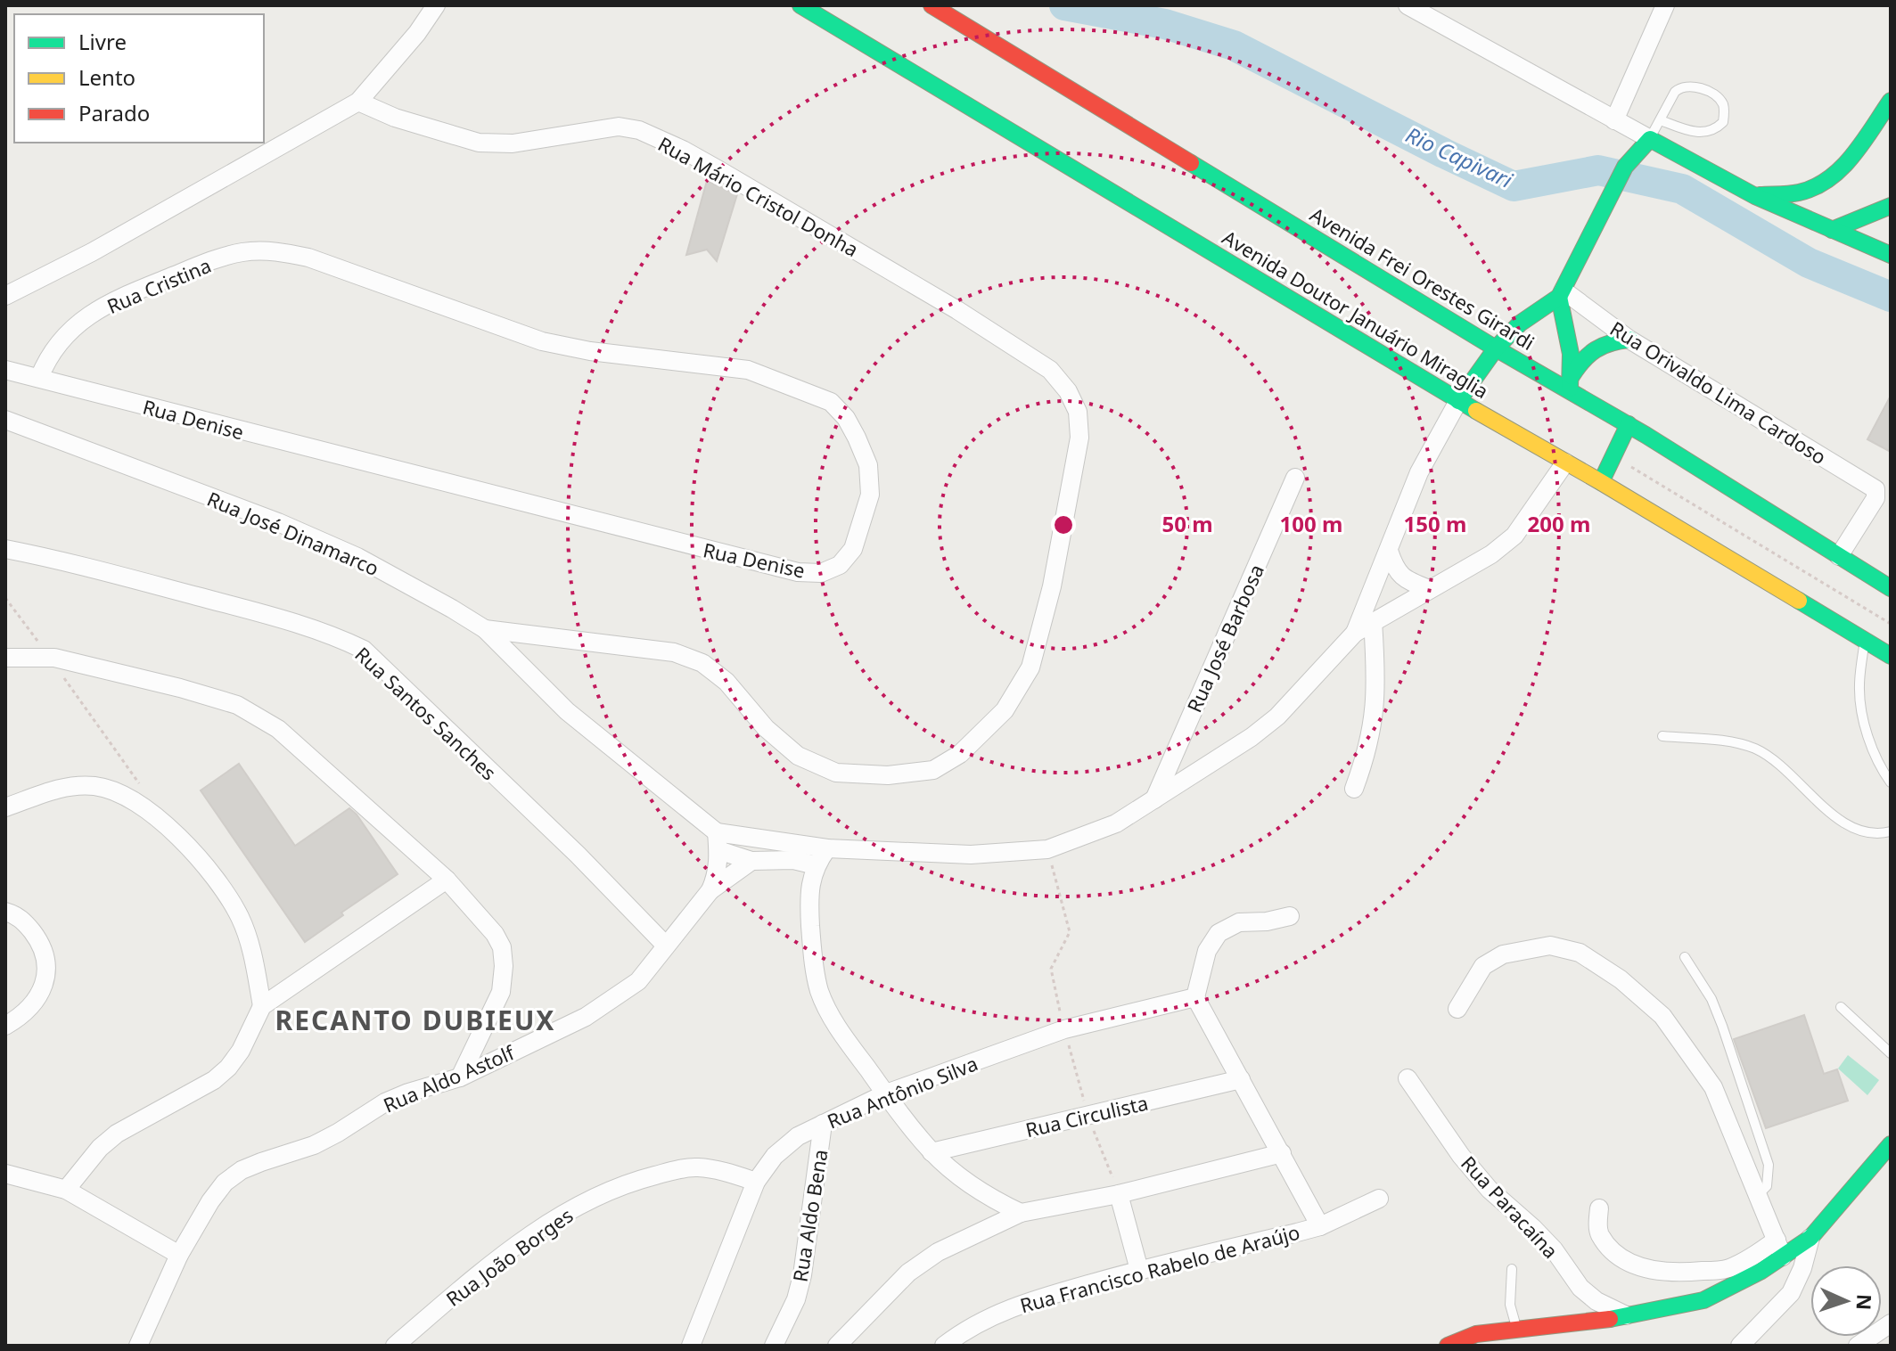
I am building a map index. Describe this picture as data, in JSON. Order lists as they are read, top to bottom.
{
  "streets": {
    "main road": ["Avenida Frei Orestes Girardi", "Avenida Doutor Januário Miraglia"],
    "street": [
      "Rua Mário Cristol Donha",
      "Rua Cristina",
      "Rua Orivaldo Lima Cardoso",
      "Rua Denise",
      "Rua José Dinamarco",
      "Rua José Barbosa",
      "Rua Santos Sanches",
      "Rua Aldo Astolf",
      "Rua Antônio Silva",
      "Rua Circulista",
      "Rua Paracaína",
      "Rua Aldo Bena",
      "Rua João Borges",
      "Rua Francisco Rabelo de Araújo"
    ]
  },
  "crossings": [
    ["Rua Mário Cristol Donha", "Rua José Dinamarco"],
    ["Avenida Frei Orestes Girardi", "Rua Orivaldo Lima Cardoso"],
    ["Rua Cristina", "Rua Denise"],
    ["Rua José Dinamarco", "Rua Aldo Astolf"],
    ["Rua Santos Sanches", "Rua Aldo Astolf"],
    ["Rua Antônio Silva", "Rua Aldo Bena"],
    ["Rua Antônio Silva", "Rua João Borges"]
  ],
  "districts": ["RECANTO DUBIEUX"],
  "water": ["Rio Capivari"],
  "legend": ["Livre", "Lento", "Parado"],
  "north": "right",
  "rings": [
    "50 m",
    "100 m",
    "150 m",
    "200 m"
  ]
}
